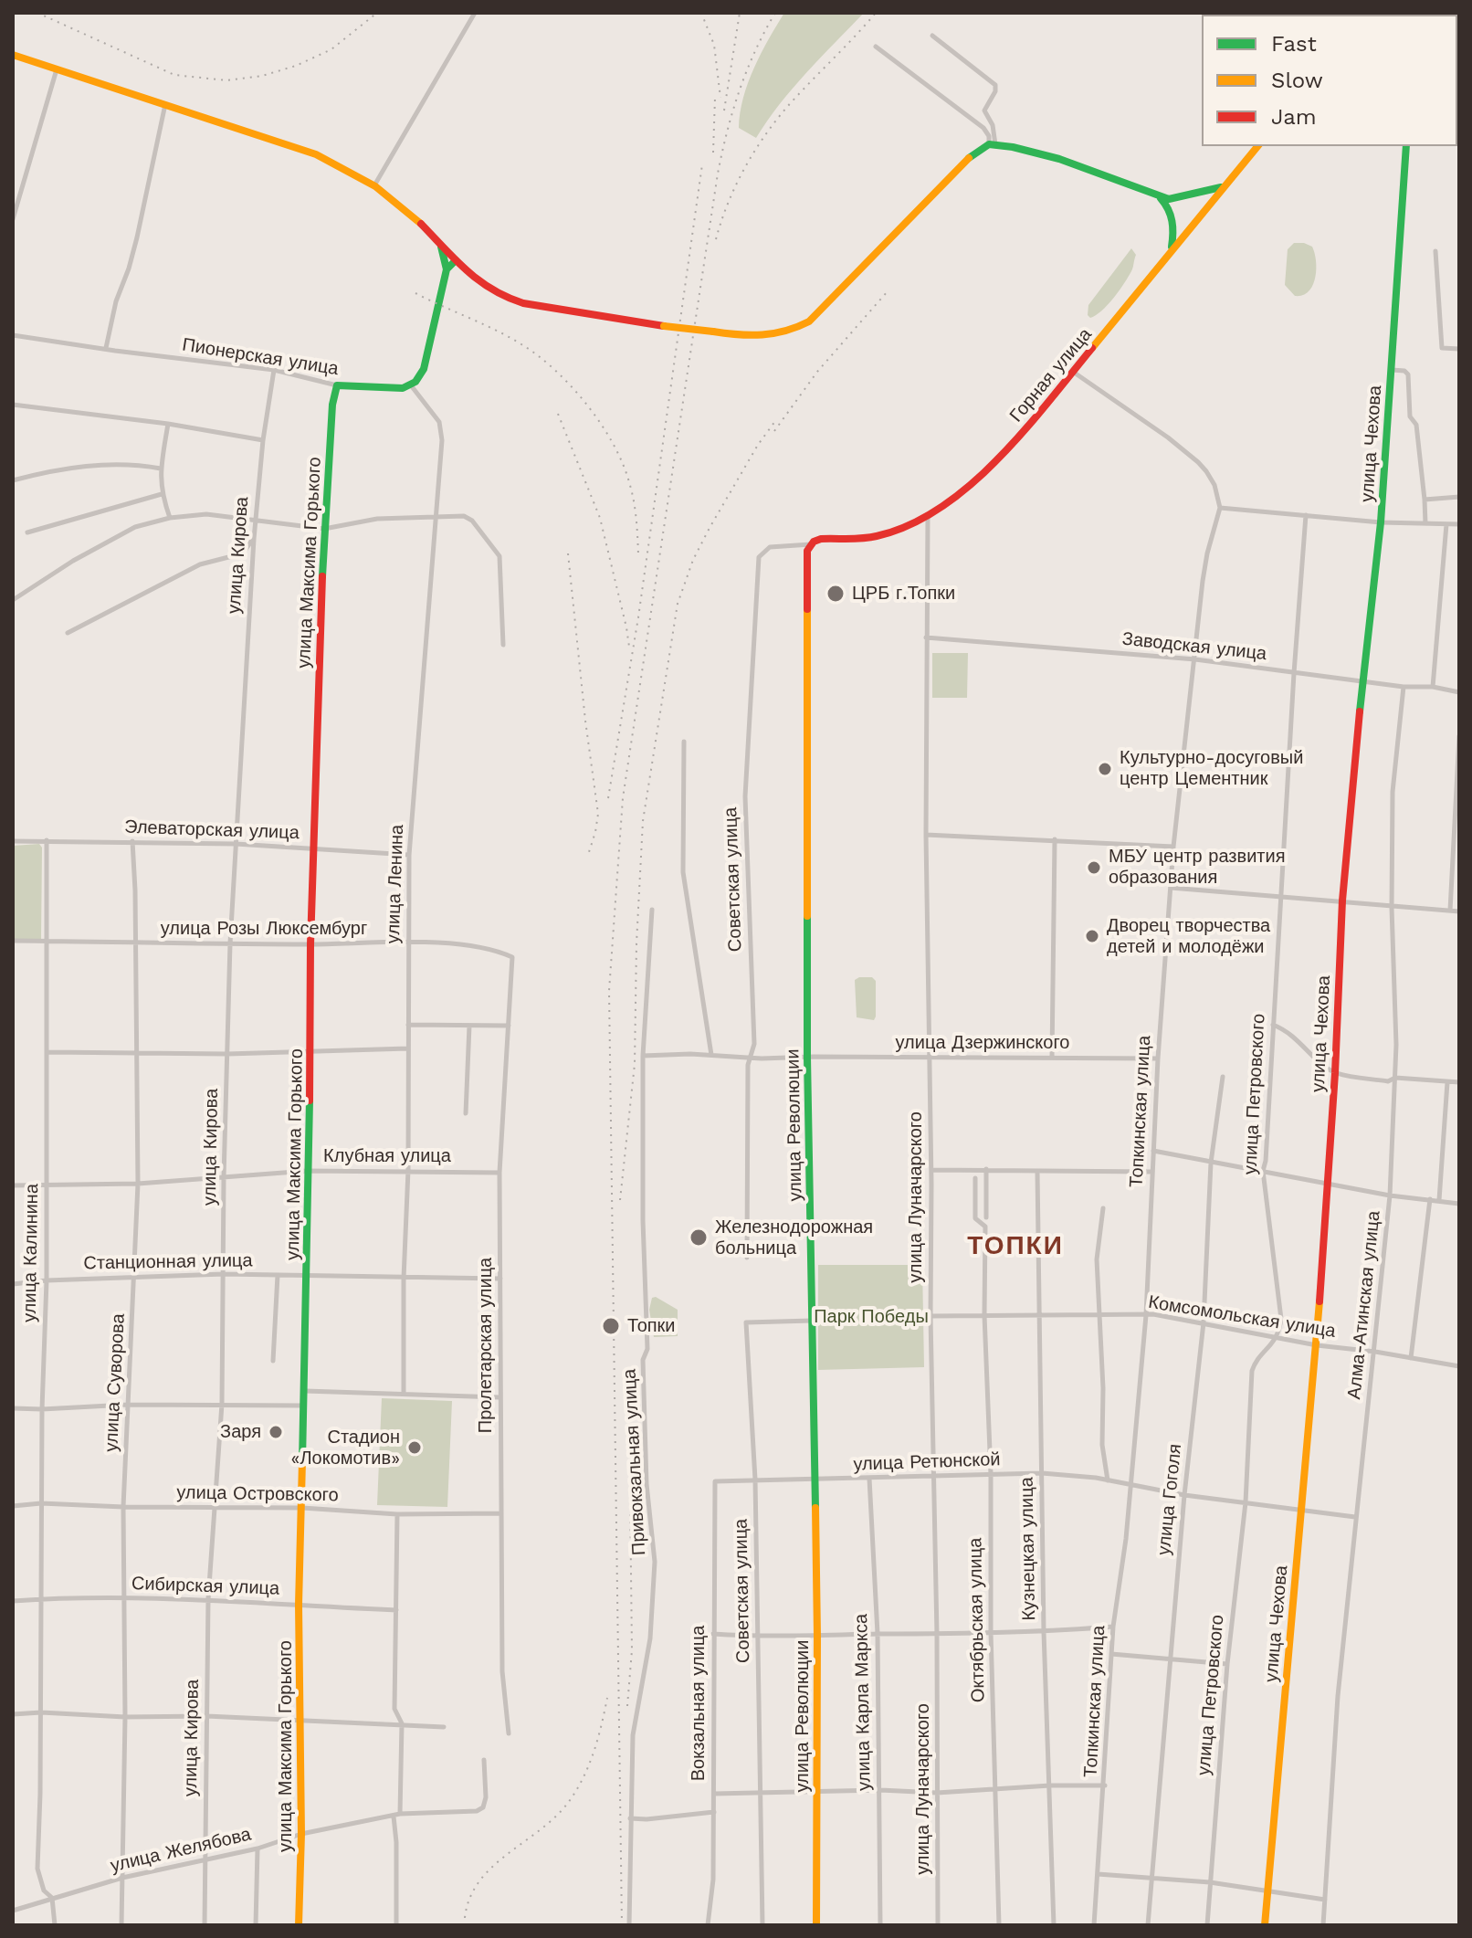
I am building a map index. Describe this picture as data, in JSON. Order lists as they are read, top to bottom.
{
  "streets": {
    "street": [
      "Пионерская улица",
      "Горная улица",
      "улица Чехова",
      "улица Кирова",
      "улица Максима Горького",
      "Заводская улица",
      "Элеваторская улица",
      "Советская улица",
      "улица Ленина",
      "улица Розы Люксембург",
      "улица Дзержинского",
      "улица Петровского",
      "Топкинская улица",
      "улица Революции",
      "Клубная улица",
      "улица Луначарского",
      "улица Калинина",
      "Станционная улица",
      "Алма-Атинская улица",
      "Комсомольская улица",
      "Пролетарская улица",
      "улица Суворова",
      "Привокзальная улица",
      "улица Ретюнской",
      "улица Островского",
      "улица Гоголя",
      "Кузнецкая улица",
      "Сибирская улица",
      "Октябрьская улица",
      "улица Карла Маркса",
      "Вокзальная улица",
      "улица Желябова"
    ]
  },
  "crossings": [
    ["Пионерская улица", "улица Кирова"],
    ["Пионерская улица", "улица Максима Горького"],
    ["Пионерская улица", "улица Ленина"],
    ["Горная улица", "Советская улица"],
    ["Горная улица", "улица Революции"],
    ["Горная улица", "улица Луначарского"],
    ["улица Чехова", "Заводская улица"],
    ["улица Чехова", "Комсомольская улица"],
    ["улица Чехова", "улица Ретюнской"],
    ["улица Кирова", "Элеваторская улица"],
    ["улица Кирова", "улица Розы Люксембург"],
    ["улица Кирова", "Клубная улица"],
    ["улица Кирова", "Станционная улица"],
    ["улица Кирова", "улица Островского"],
    ["улица Кирова", "Сибирская улица"],
    ["улица Кирова", "улица Желябова"],
    ["улица Максима Горького", "Элеваторская улица"],
    ["улица Максима Горького", "улица Розы Люксембург"],
    ["улица Максима Горького", "Клубная улица"],
    ["улица Максима Горького", "Станционная улица"],
    ["улица Максима Горького", "улица Островского"],
    ["улица Максима Горького", "Сибирская улица"],
    ["улица Максима Горького", "улица Желябова"],
    ["Заводская улица", "улица Петровского"],
    ["Заводская улица", "Топкинская улица"],
    ["Заводская улица", "улица Луначарского"],
    ["Заводская улица", "Алма-Атинская улица"],
    ["Элеваторская улица", "улица Ленина"],
    ["Элеваторская улица", "улица Калинина"],
    ["Элеваторская улица", "улица Суворова"],
    ["Советская улица", "улица Дзержинского"],
    ["Советская улица", "улица Революции"],
    ["Советская улица", "улица Ретюнской"],
    ["улица Ленина", "улица Розы Люксембург"],
    ["улица Ленина", "Клубная улица"],
    ["улица Ленина", "Станционная улица"],
    ["улица Розы Люксембург", "улица Калинина"],
    ["улица Розы Люксембург", "Пролетарская улица"],
    ["улица Розы Люксембург", "улица Суворова"],
    ["улица Дзержинского", "Топкинская улица"],
    ["улица Дзержинского", "улица Революции"],
    ["улица Дзержинского", "улица Луначарского"],
    ["улица Дзержинского", "Привокзальная улица"],
    ["улица Петровского", "Комсомольская улица"],
    ["улица Петровского", "улица Ретюнской"],
    ["Топкинская улица", "Комсомольская улица"],
    ["Топкинская улица", "улица Ретюнской"],
    ["улица Революции", "улица Ретюнской"],
    ["Клубная улица", "улица Калинина"],
    ["Клубная улица", "Пролетарская улица"],
    ["Клубная улица", "улица Суворова"],
    ["улица Луначарского", "Комсомольская улица"],
    ["улица Луначарского", "улица Ретюнской"],
    ["улица Калинина", "Станционная улица"],
    ["улица Калинина", "улица Островского"],
    ["улица Калинина", "Сибирская улица"],
    ["улица Калинина", "улица Желябова"],
    ["Станционная улица", "Пролетарская улица"],
    ["Станционная улица", "улица Суворова"],
    ["Алма-Атинская улица", "Комсомольская улица"],
    ["Алма-Атинская улица", "улица Ретюнской"],
    ["Комсомольская улица", "улица Гоголя"],
    ["Комсомольская улица", "Кузнецкая улица"],
    ["Комсомольская улица", "Октябрьская улица"],
    ["Пролетарская улица", "улица Островского"],
    ["улица Суворова", "улица Островского"],
    ["улица Суворова", "Сибирская улица"],
    ["улица Суворова", "улица Желябова"],
    ["улица Ретюнской", "улица Гоголя"],
    ["улица Ретюнской", "Кузнецкая улица"],
    ["улица Ретюнской", "Октябрьская улица"],
    ["улица Ретюнской", "улица Карла Маркса"],
    ["улица Ретюнской", "Вокзальная улица"]
  ],
  "districts": ["ТОПКИ"],
  "parks": ["Парк Победы"],
  "places": [
    "ЦРБ г.Топки",
    "Культурно-досуговый центр Цементник",
    "МБУ центр развития образования",
    "Дворец творчества детей и молодёжи",
    "Железнодорожная больница",
    "Топки",
    "Заря",
    "Стадион «Локомотив»"
  ],
  "legend": ["Fast", "Slow", "Jam"]
}
